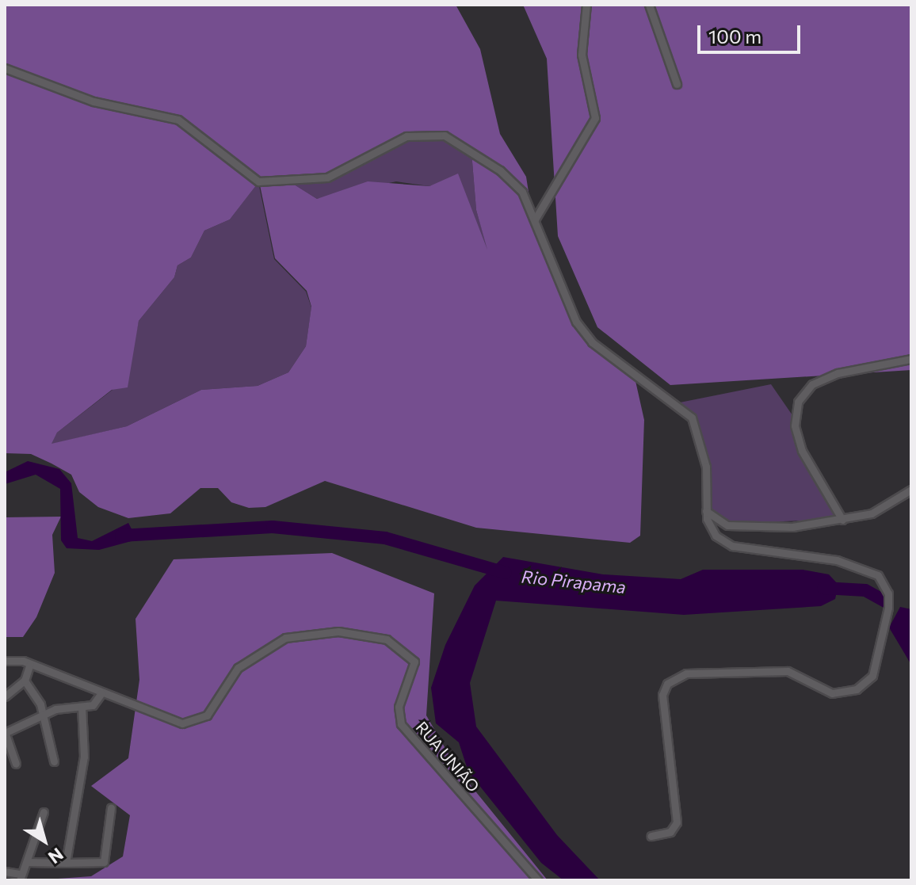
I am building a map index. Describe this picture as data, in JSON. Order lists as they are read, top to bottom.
{
  "streets": {
    "street": ["RUA UNIÃO"]
  },
  "water": ["Rio Pirapama"],
  "scale_bar": "100 m",
  "north": "bottom right"
}
